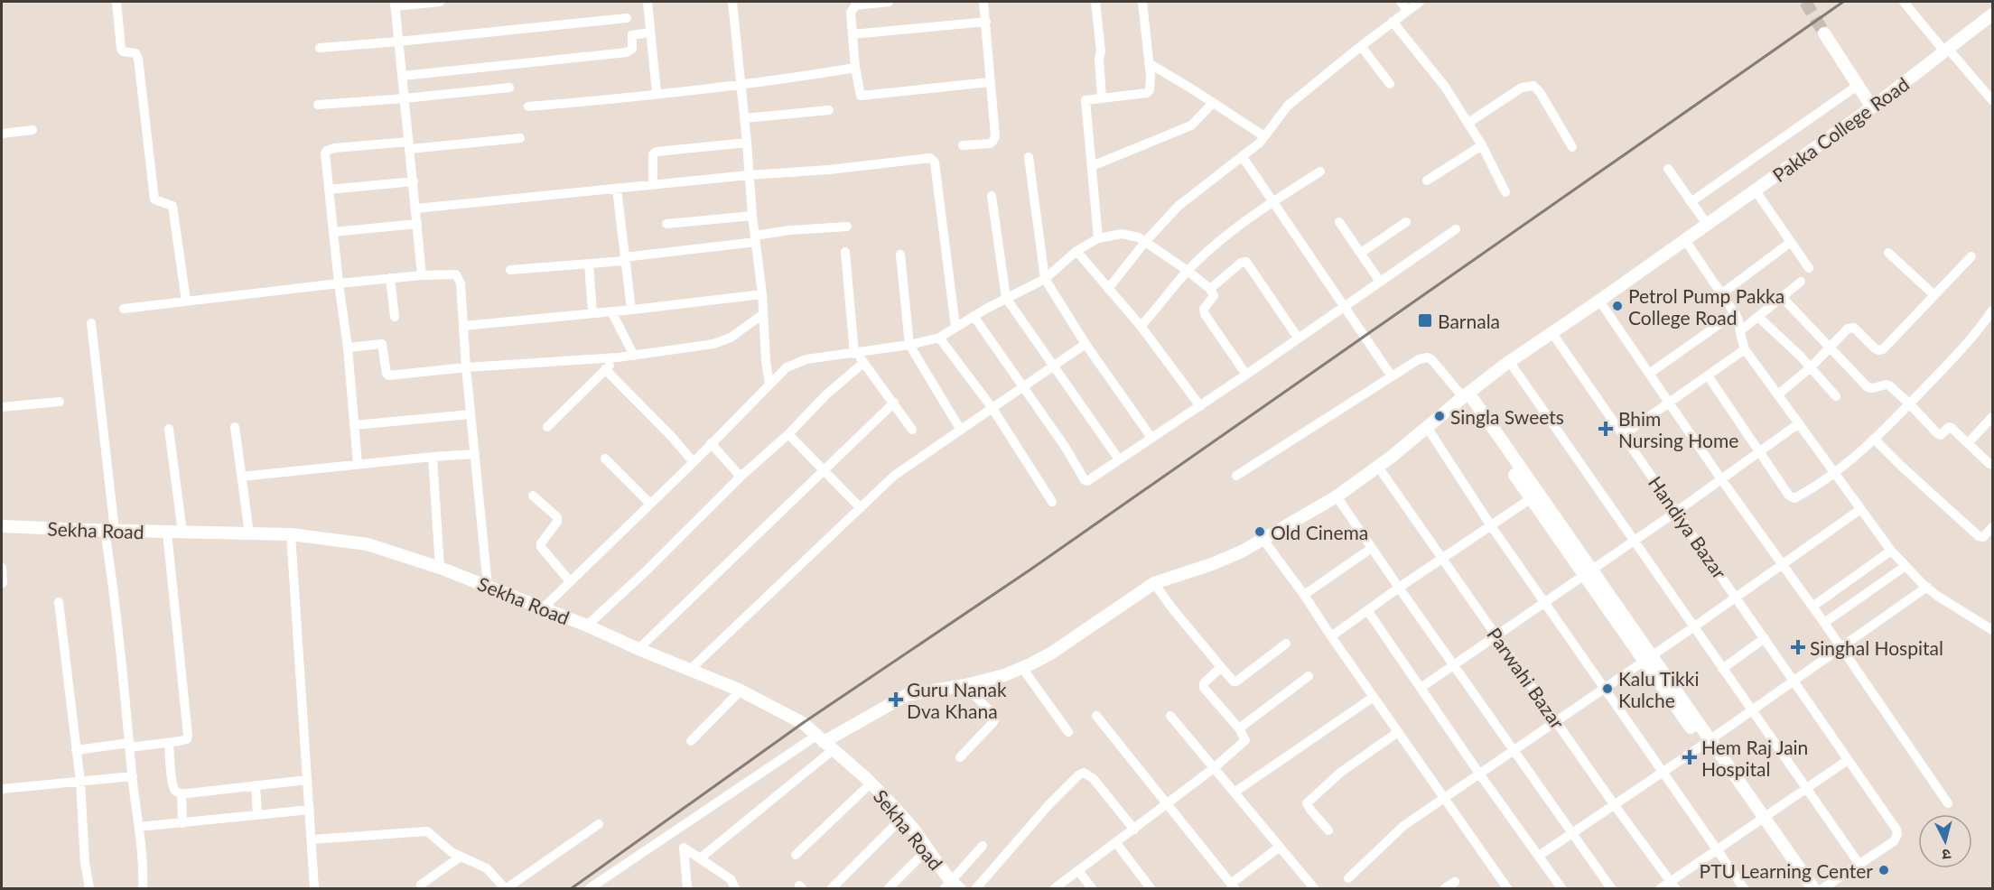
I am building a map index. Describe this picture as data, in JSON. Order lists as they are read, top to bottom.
{
  "streets": {
    "street": [
      "Pakka College Road",
      "Handiya Bazar",
      "Sekha Road",
      "Parwahi Bazar"
    ]
  },
  "places": {
    "other": [
      "Petrol Pump Pakka College Road",
      "Singla Sweets",
      "Old Cinema",
      "Kalu Tikki Kulche",
      "PTU Learning Center"
    ],
    "transit": ["Barnala"],
    "health": [
      "Bhim Nursing Home",
      "Singhal Hospital",
      "Guru Nanak Dva Khana",
      "Hem Raj Jain Hospital"
    ]
  },
  "north": "bottom"
}
